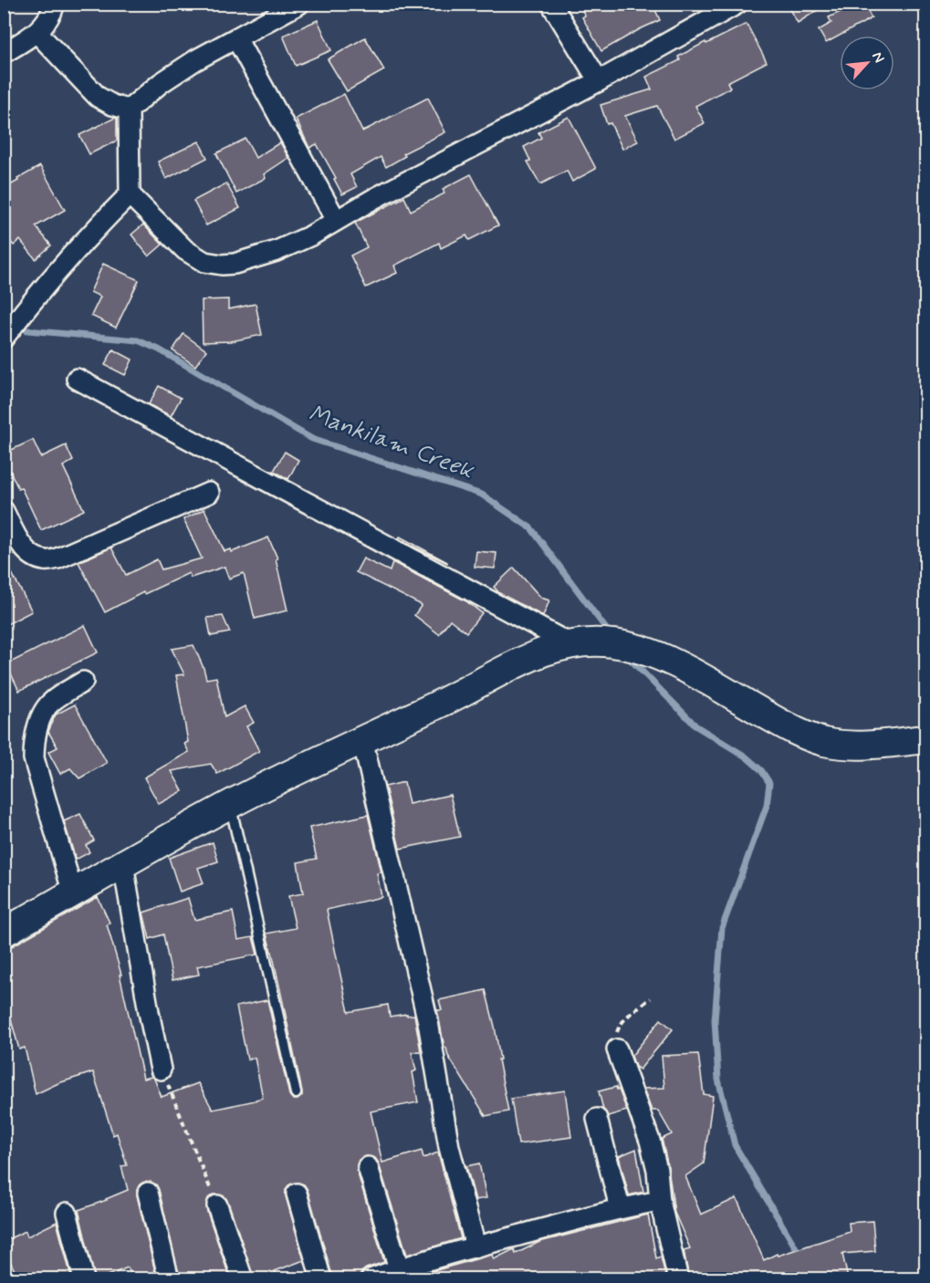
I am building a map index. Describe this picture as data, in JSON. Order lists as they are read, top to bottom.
{
  "water": ["Mankilam Creek"],
  "north": "top right"
}
